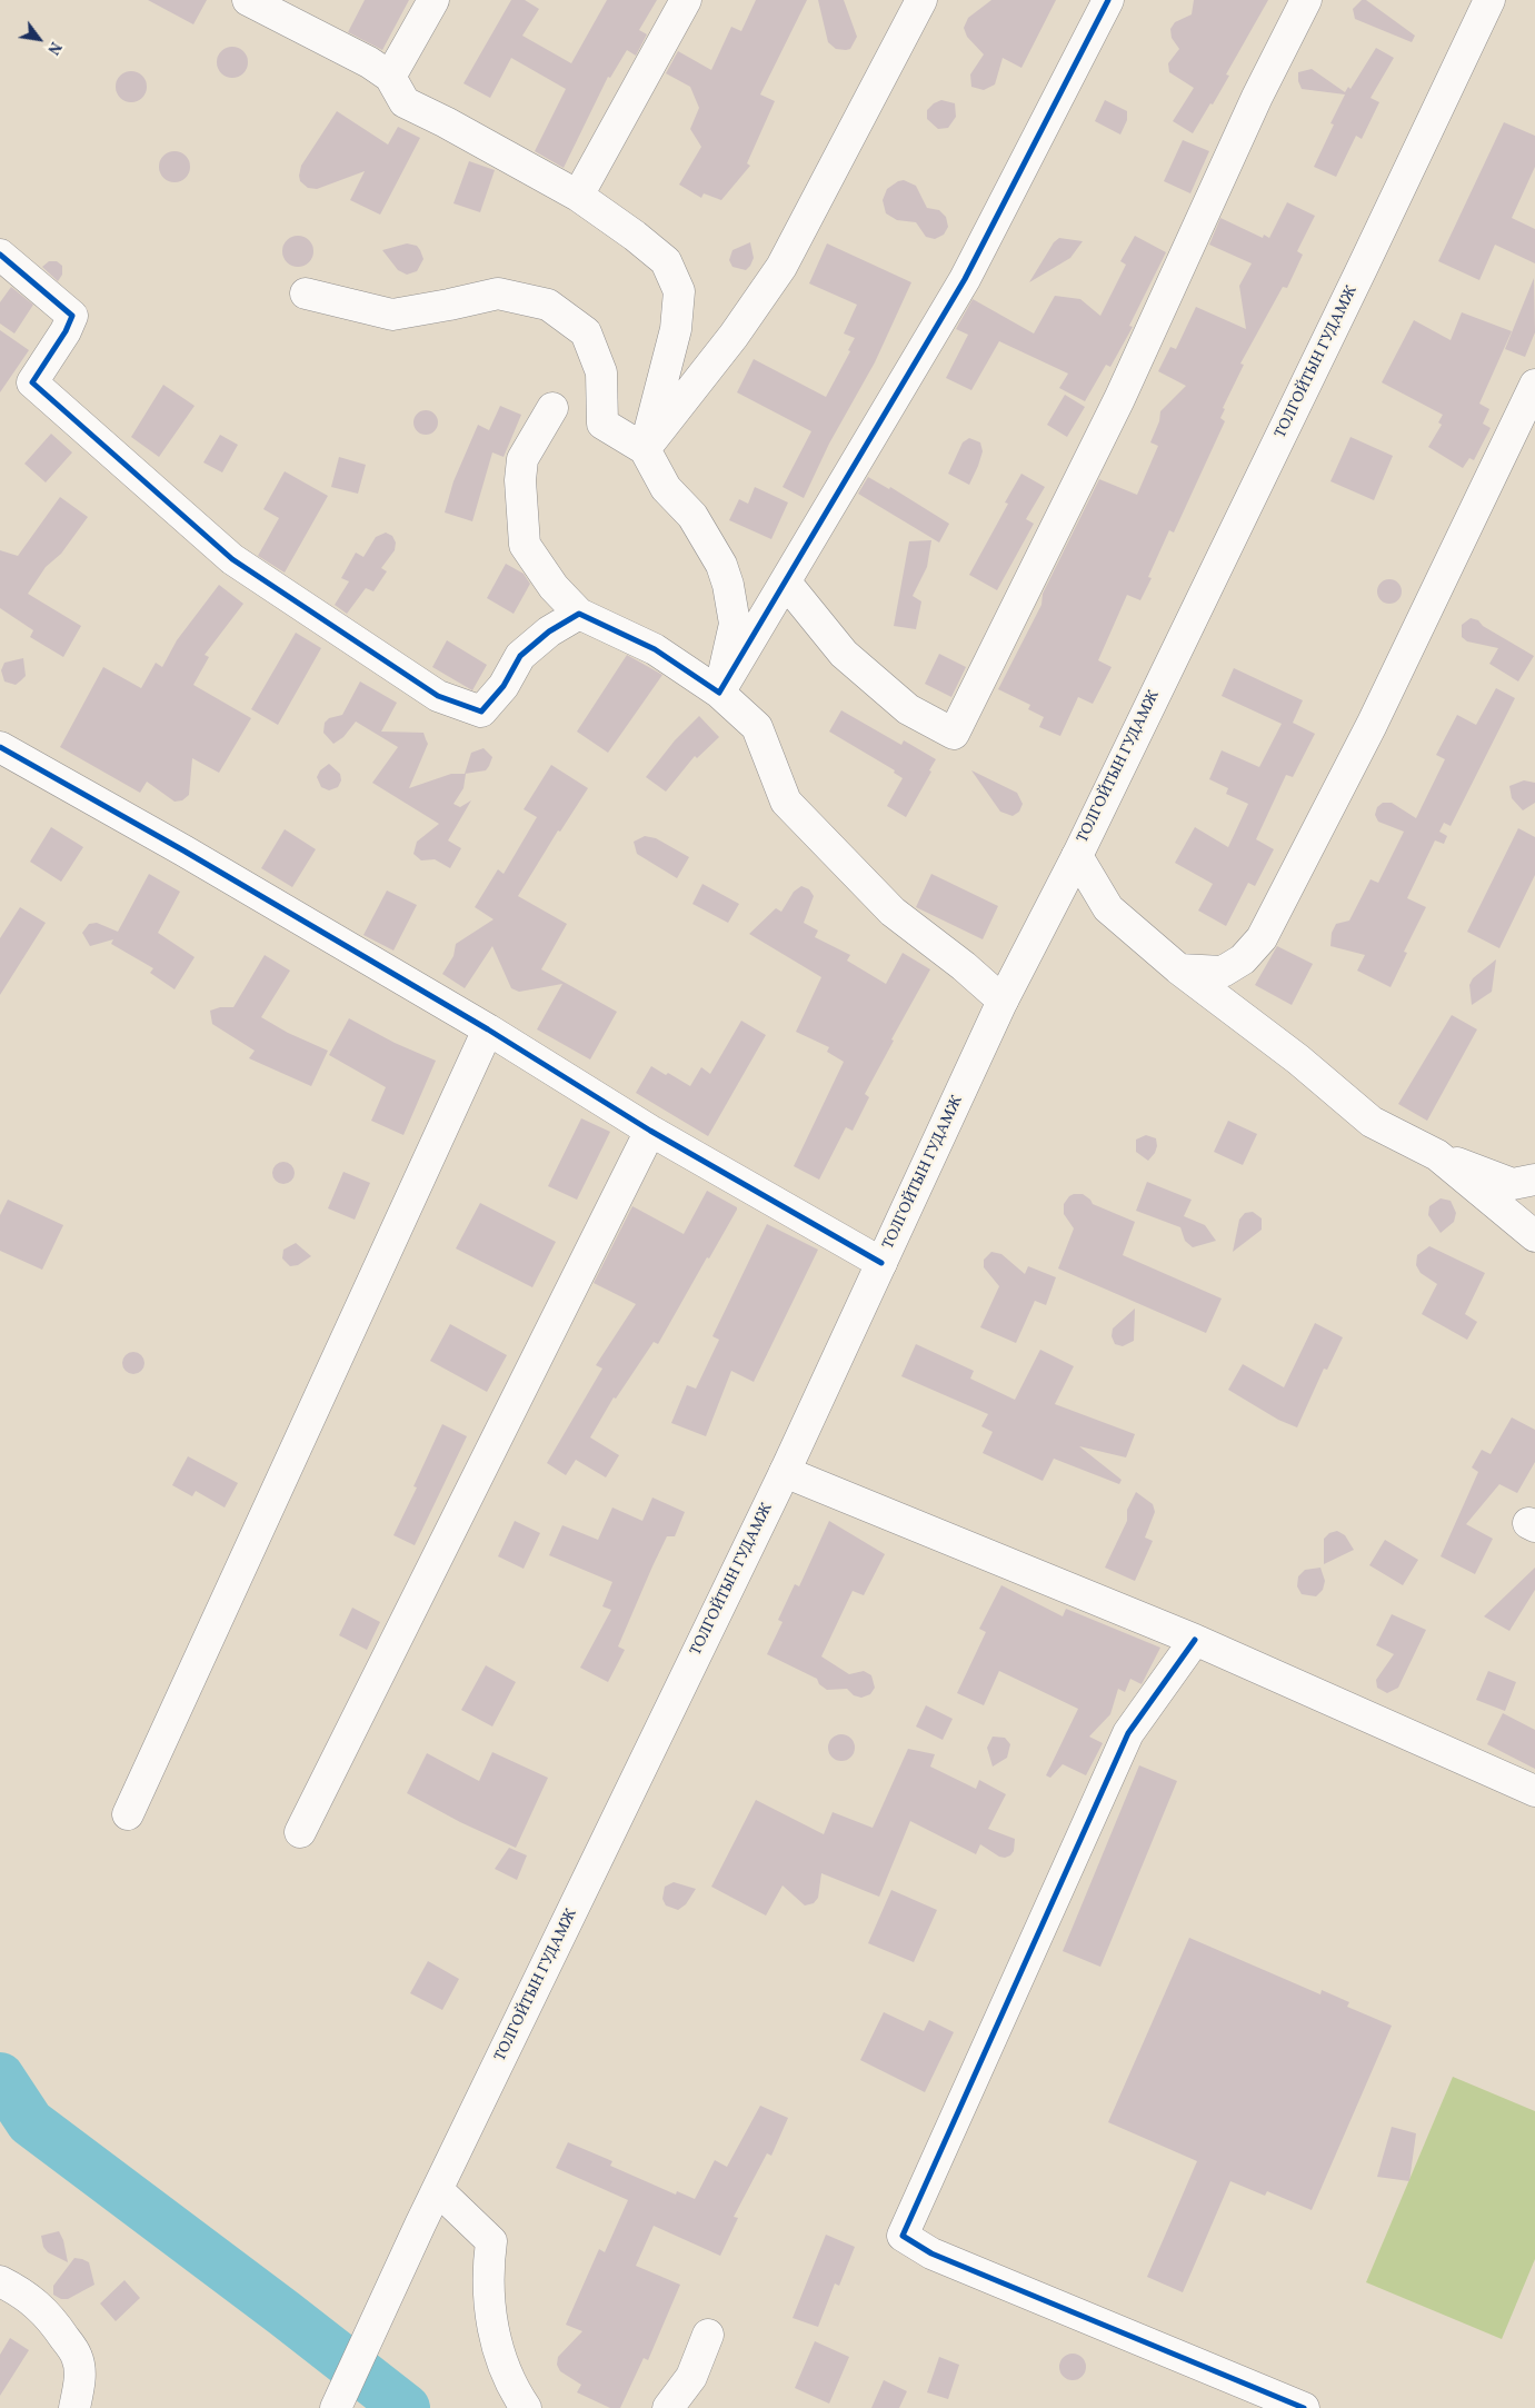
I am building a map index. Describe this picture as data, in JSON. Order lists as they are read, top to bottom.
{
  "streets": {
    "street": ["ТОЛГОЙТЫН ГУДАМЖ"]
  },
  "north": "bottom right"
}
